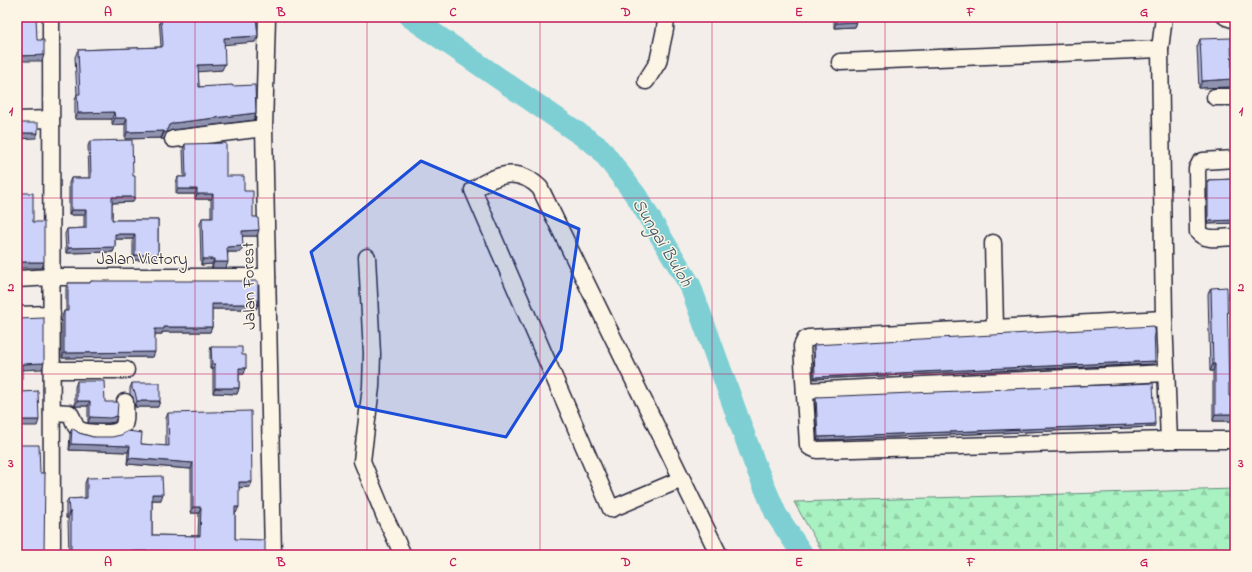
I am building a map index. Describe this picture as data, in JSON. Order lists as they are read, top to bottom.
{
  "streets": {
    "street": ["Jalan Victory", "Jalan Forest"]
  },
  "crossings": [
    ["Jalan Victory", "Jalan Forest"]
  ],
  "water": ["Sungai Buloh"],
  "grid": {
    "columns": [
      "A",
      "B",
      "C",
      "D",
      "E",
      "F",
      "G"
    ],
    "rows": ["1", "2", "3"]
  }
}
